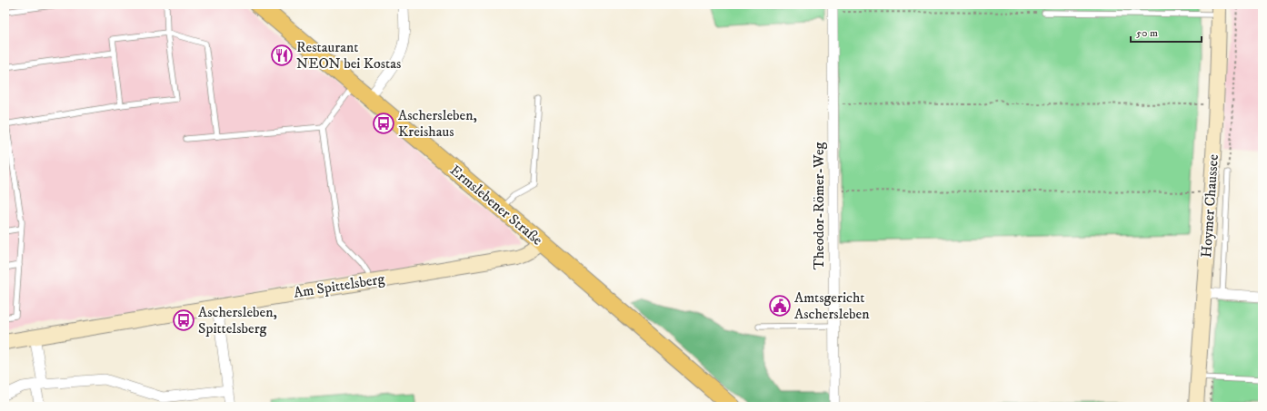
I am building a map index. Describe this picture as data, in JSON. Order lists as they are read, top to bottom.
{
  "streets": {
    "main road": ["Ermslebener Straße", "Hoymer Chaussee", "Am Spittelsberg"],
    "street": ["Theodor-Römer-Weg"]
  },
  "crossings": [
    ["Ermslebener Straße", "Am Spittelsberg"]
  ],
  "places": {
    "restaurant": ["Restaurant NEON bei Kostas"],
    "bus stop": ["Aschersleben, Kreishaus", "Aschersleben, Spittelsberg"],
    "public building": ["Amtsgericht Aschersleben"]
  },
  "scale_bar": "50 m"
}
